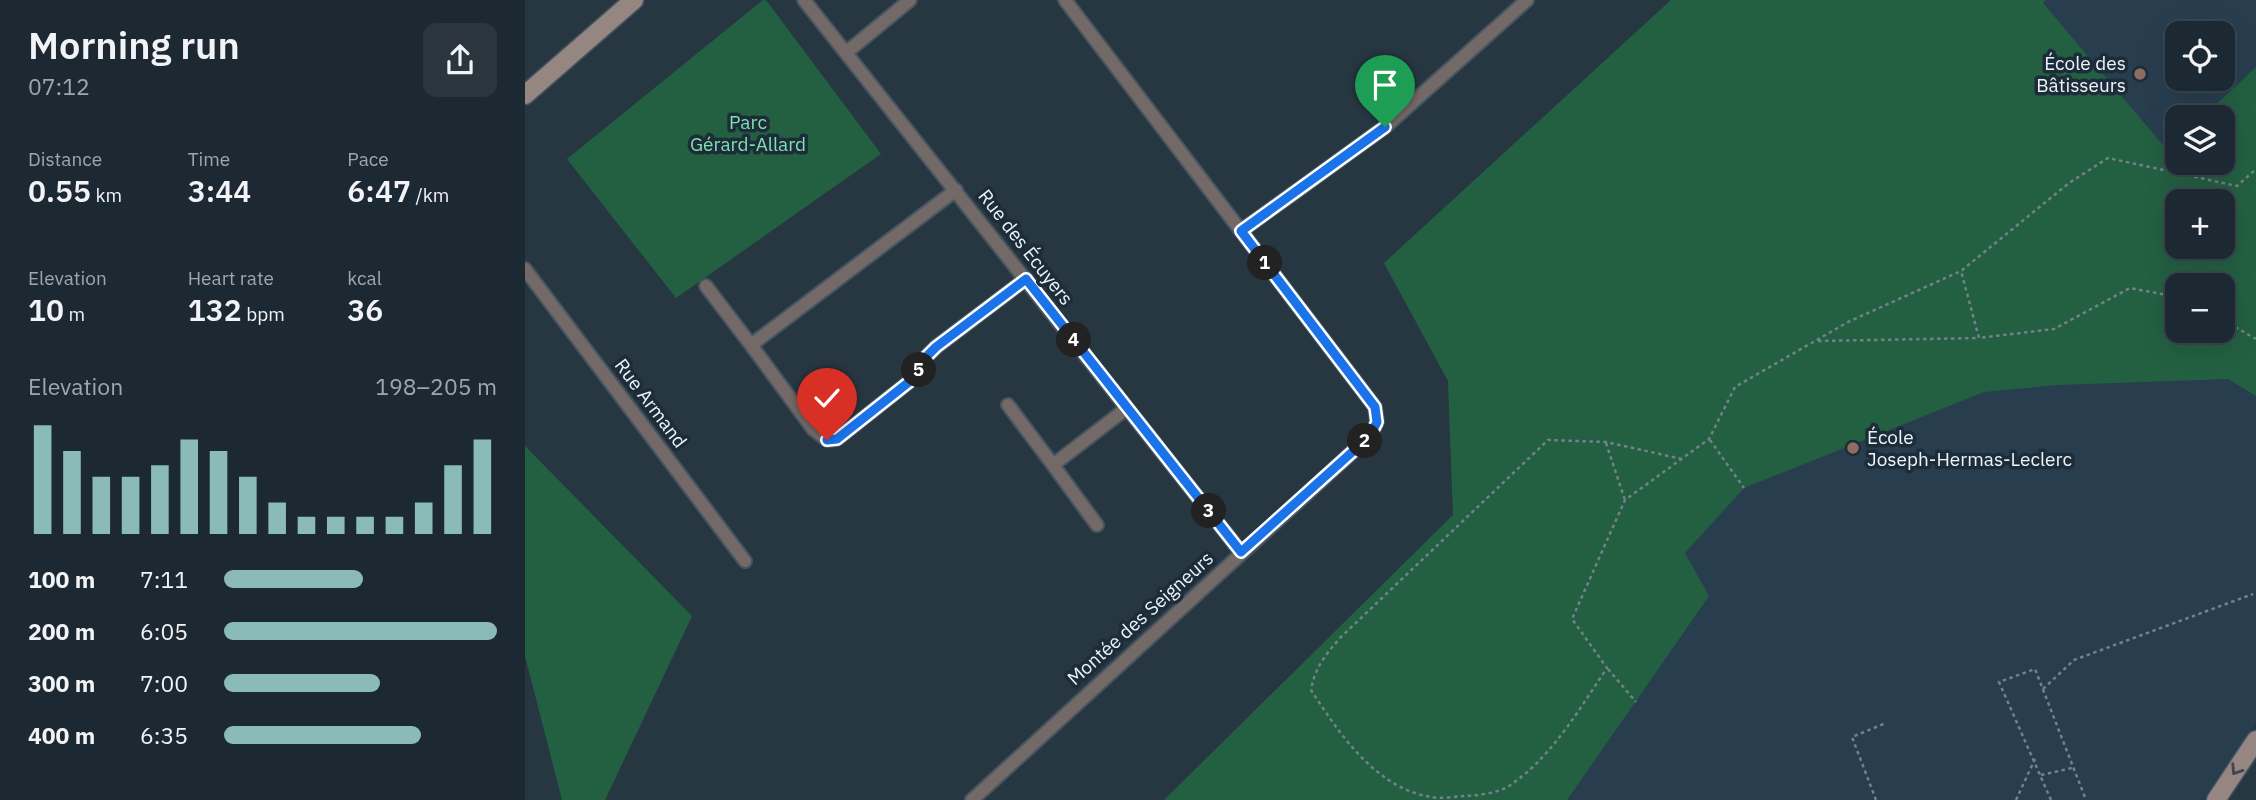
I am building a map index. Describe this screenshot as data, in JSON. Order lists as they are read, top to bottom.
{
  "streets": {
    "street": ["Rue des Écuyers", "Rue Armand", "Montée des Seigneurs"]
  },
  "crossings": [
    ["Rue des Écuyers", "Montée des Seigneurs"]
  ],
  "parks": ["Parc Gérard-Allard"],
  "places": ["École des Bâtisseurs", "École Joseph-Hermas-Leclerc"],
  "page": {
    "heading": ["Morning run", "07:12"],
    "map_buttons": ["+", "−"],
    "stats": [
      ["Distance", "0.55 km"],
      ["Time", "3:44"],
      ["Pace", "6:47 /km"],
      ["Elevation", "10 m"],
      ["Heart rate", "132 bpm"],
      ["kcal", "36"]
    ],
    "pins": [
      "1",
      "4",
      "5",
      "2",
      "3"
    ],
    "chart": ["Elevation", "198–205 m"],
    "list": [
      {
        "name": "100 m",
        "note": "7:11"
      },
      {
        "name": "200 m",
        "note": "6:05"
      },
      {
        "name": "300 m",
        "note": "7:00"
      },
      {
        "name": "400 m",
        "note": "6:35"
      }
    ]
  }
}
